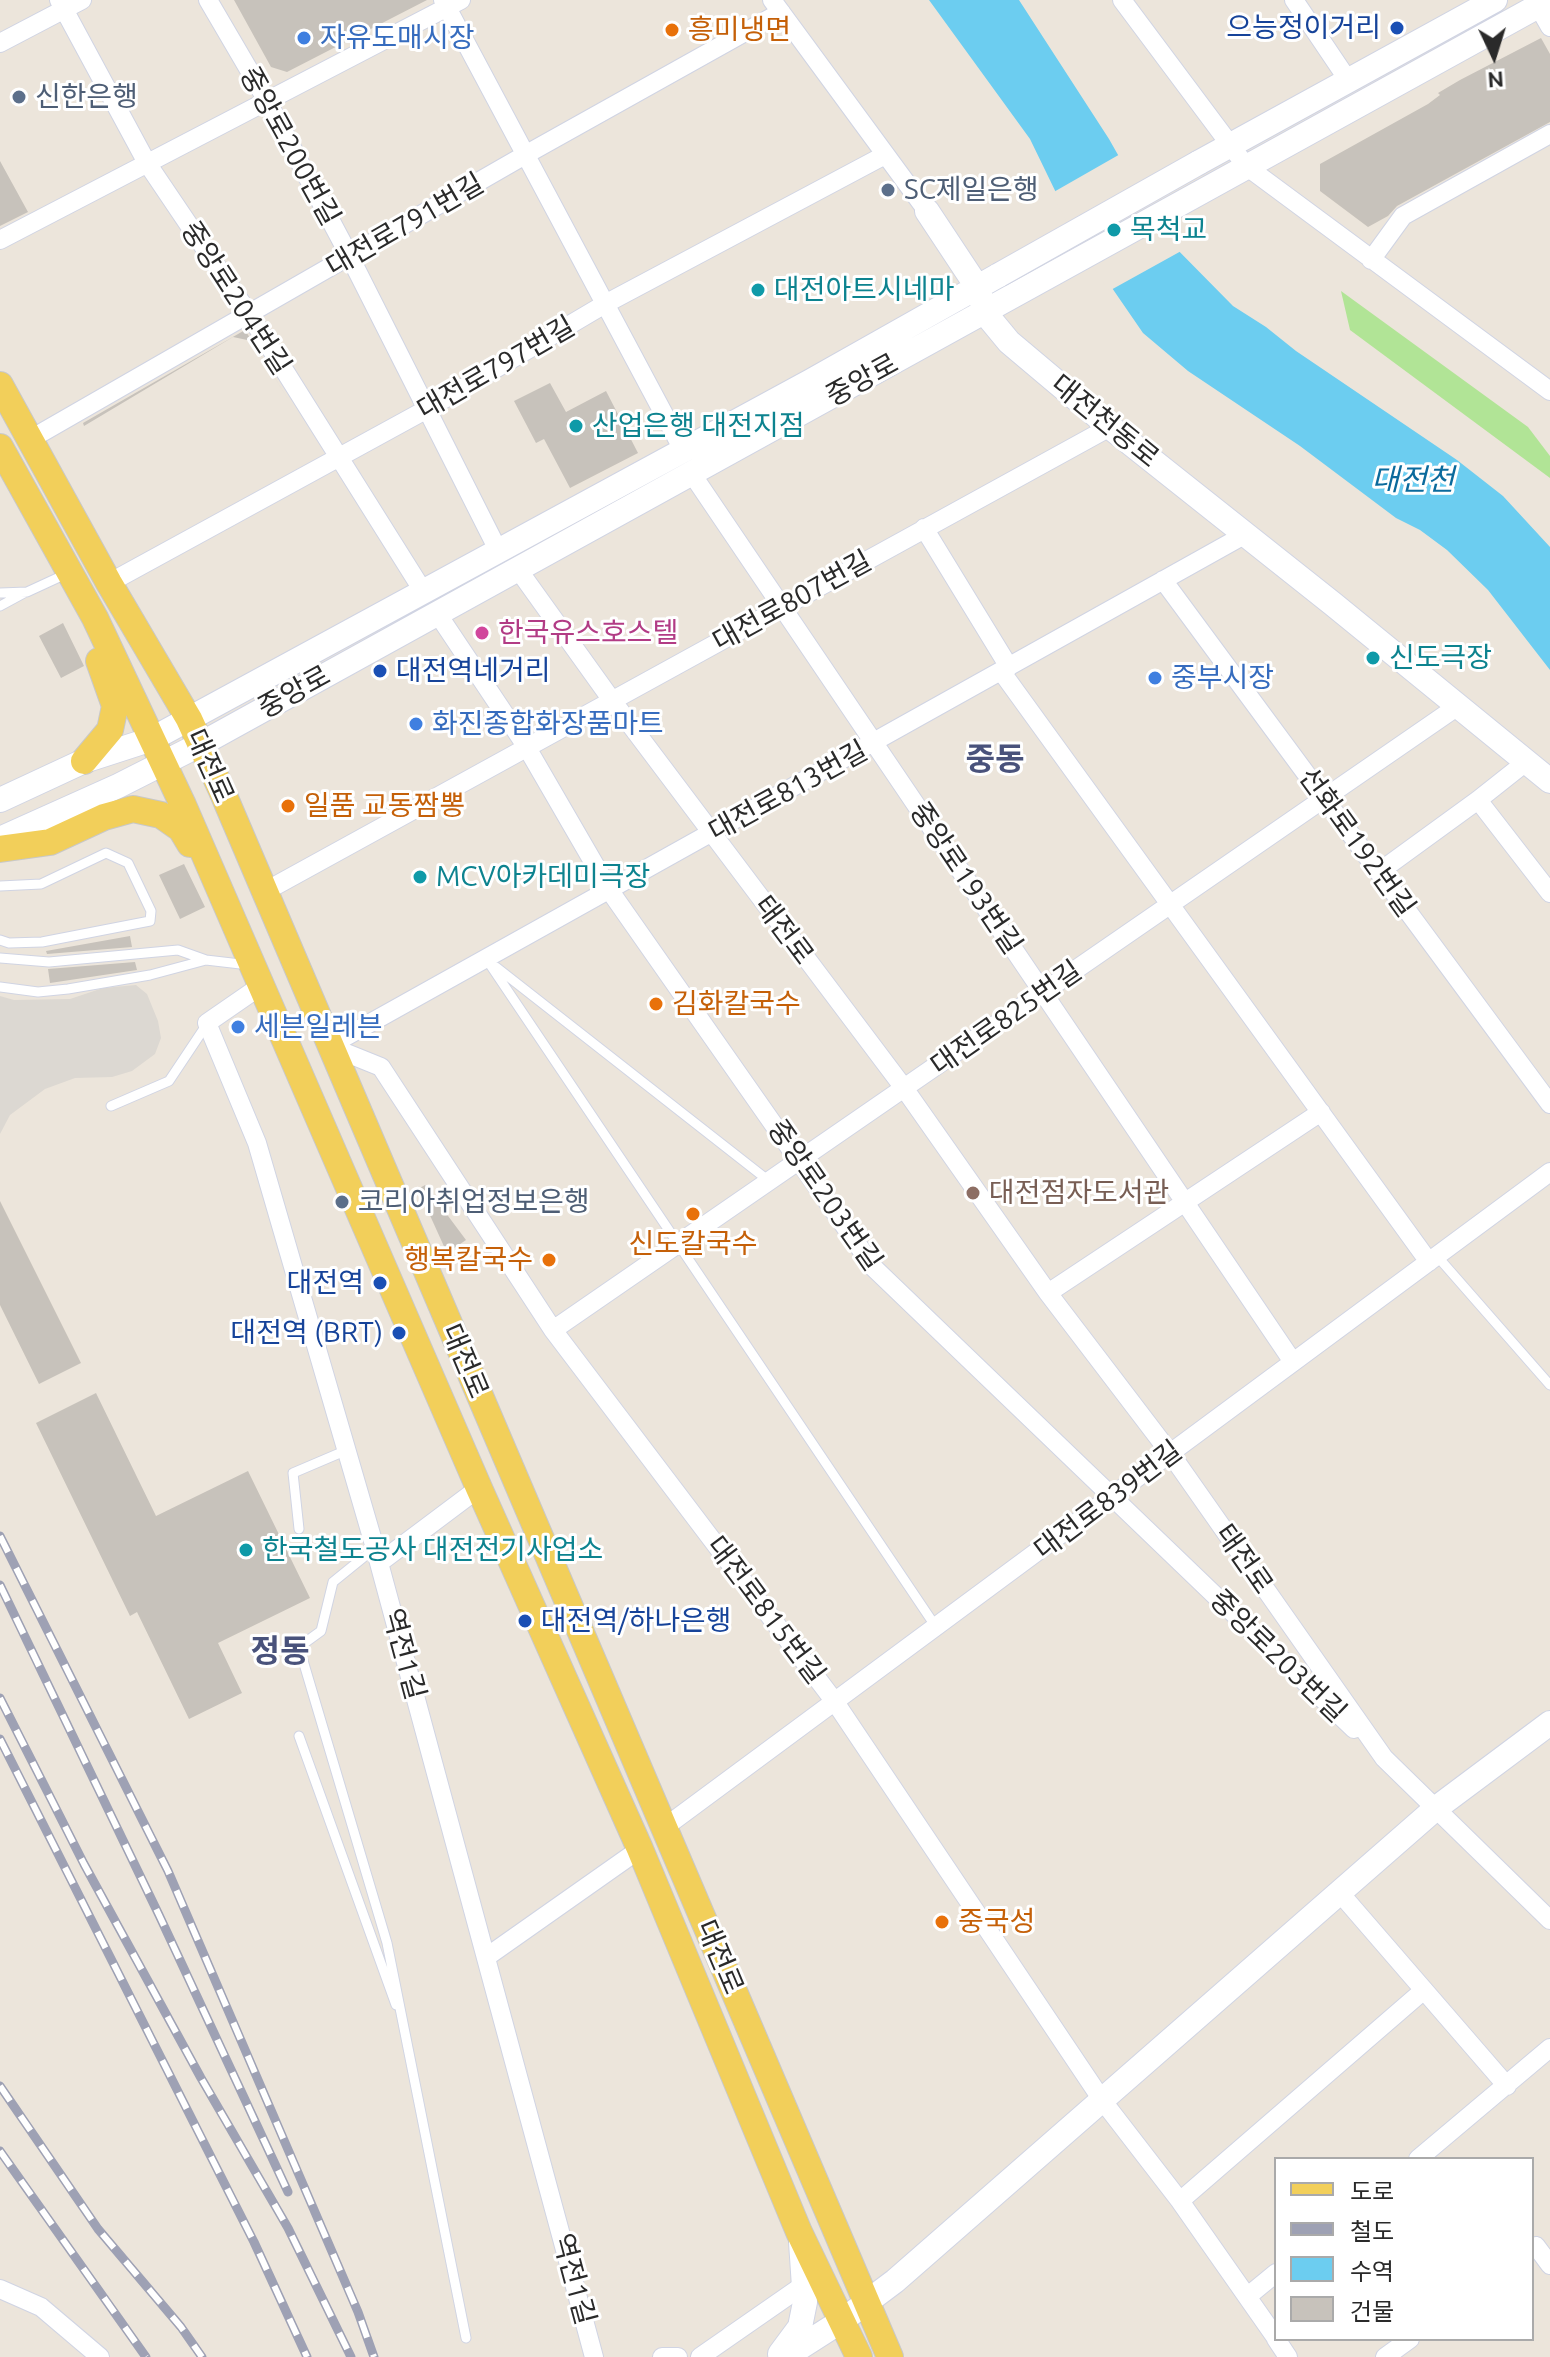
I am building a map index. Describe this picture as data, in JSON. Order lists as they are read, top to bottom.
{
  "streets": {
    "main road": ["중앙로", "대전천동로", "대전로"],
    "street": [
      "중앙로200번길",
      "대전로791번길",
      "중앙로204번길",
      "대전로797번길",
      "대전로807번길",
      "대전로813번길",
      "선화로192번길",
      "중앙로193번길",
      "태전로",
      "대전로825번길",
      "중앙로203번길",
      "대전로839번길",
      "대전로815번길",
      "역전1길"
    ]
  },
  "crossings": [
    ["중앙로200번길", "대전로791번길"],
    ["중앙로200번길", "대전로797번길"],
    ["중앙로200번길", "중앙로"],
    ["대전로791번길", "중앙로204번길"],
    ["대전로791번길", "대전천동로"],
    ["대전로791번길", "대전로"],
    ["중앙로204번길", "대전로797번길"],
    ["중앙로204번길", "중앙로"],
    ["대전로797번길", "대전천동로"],
    ["대전로797번길", "대전로"],
    ["중앙로", "대전천동로"],
    ["중앙로", "대전로"],
    ["중앙로", "중앙로193번길"],
    ["중앙로", "태전로"],
    ["중앙로", "중앙로203번길"],
    ["대전천동로", "대전로807번길"],
    ["대전천동로", "대전로813번길"],
    ["대전천동로", "대전로825번길"],
    ["대전로807번길", "대전로"],
    ["대전로807번길", "중앙로193번길"],
    ["대전로807번길", "태전로"],
    ["대전로807번길", "중앙로203번길"],
    ["대전로", "대전로813번길"],
    ["대전로", "대전로839번길"],
    ["대전로", "대전로815번길"],
    ["대전로813번길", "선화로192번길"],
    ["대전로813번길", "중앙로193번길"],
    ["대전로813번길", "태전로"],
    ["대전로813번길", "중앙로203번길"],
    ["대전로813번길", "대전로815번길"],
    ["선화로192번길", "대전로825번길"],
    ["중앙로193번길", "대전로825번길"],
    ["중앙로193번길", "대전로839번길"],
    ["태전로", "대전로825번길"],
    ["태전로", "중앙로203번길"],
    ["태전로", "대전로839번길"],
    ["대전로825번길", "중앙로203번길"],
    ["대전로825번길", "대전로815번길"],
    ["중앙로203번길", "대전로839번길"],
    ["대전로839번길", "대전로815번길"]
  ],
  "districts": ["중동", "정동"],
  "water": ["대전천"],
  "places": [
    "으능정이거리",
    "흥미냉면",
    "자유도매시장",
    "신한은행",
    "SC제일은행",
    "목척교",
    "대전아트시네마",
    "산업은행 대전지점",
    "한국유스호스텔",
    "신도극장",
    "대전역네거리",
    "중부시장",
    "화진종합화장품마트",
    "일품 교동짬뽕",
    "MCV아카데미극장",
    "김화칼국수",
    "세븐일레븐",
    "대전점자도서관",
    "코리아취업정보은행",
    "신도칼국수",
    "행복칼국수",
    "대전역",
    "대전역 (BRT)",
    "한국철도공사 대전전기사업소",
    "대전역/하나은행",
    "중국성"
  ],
  "legend": [
    "도로",
    "철도",
    "수역",
    "건물"
  ],
  "north": "bottom"
}
